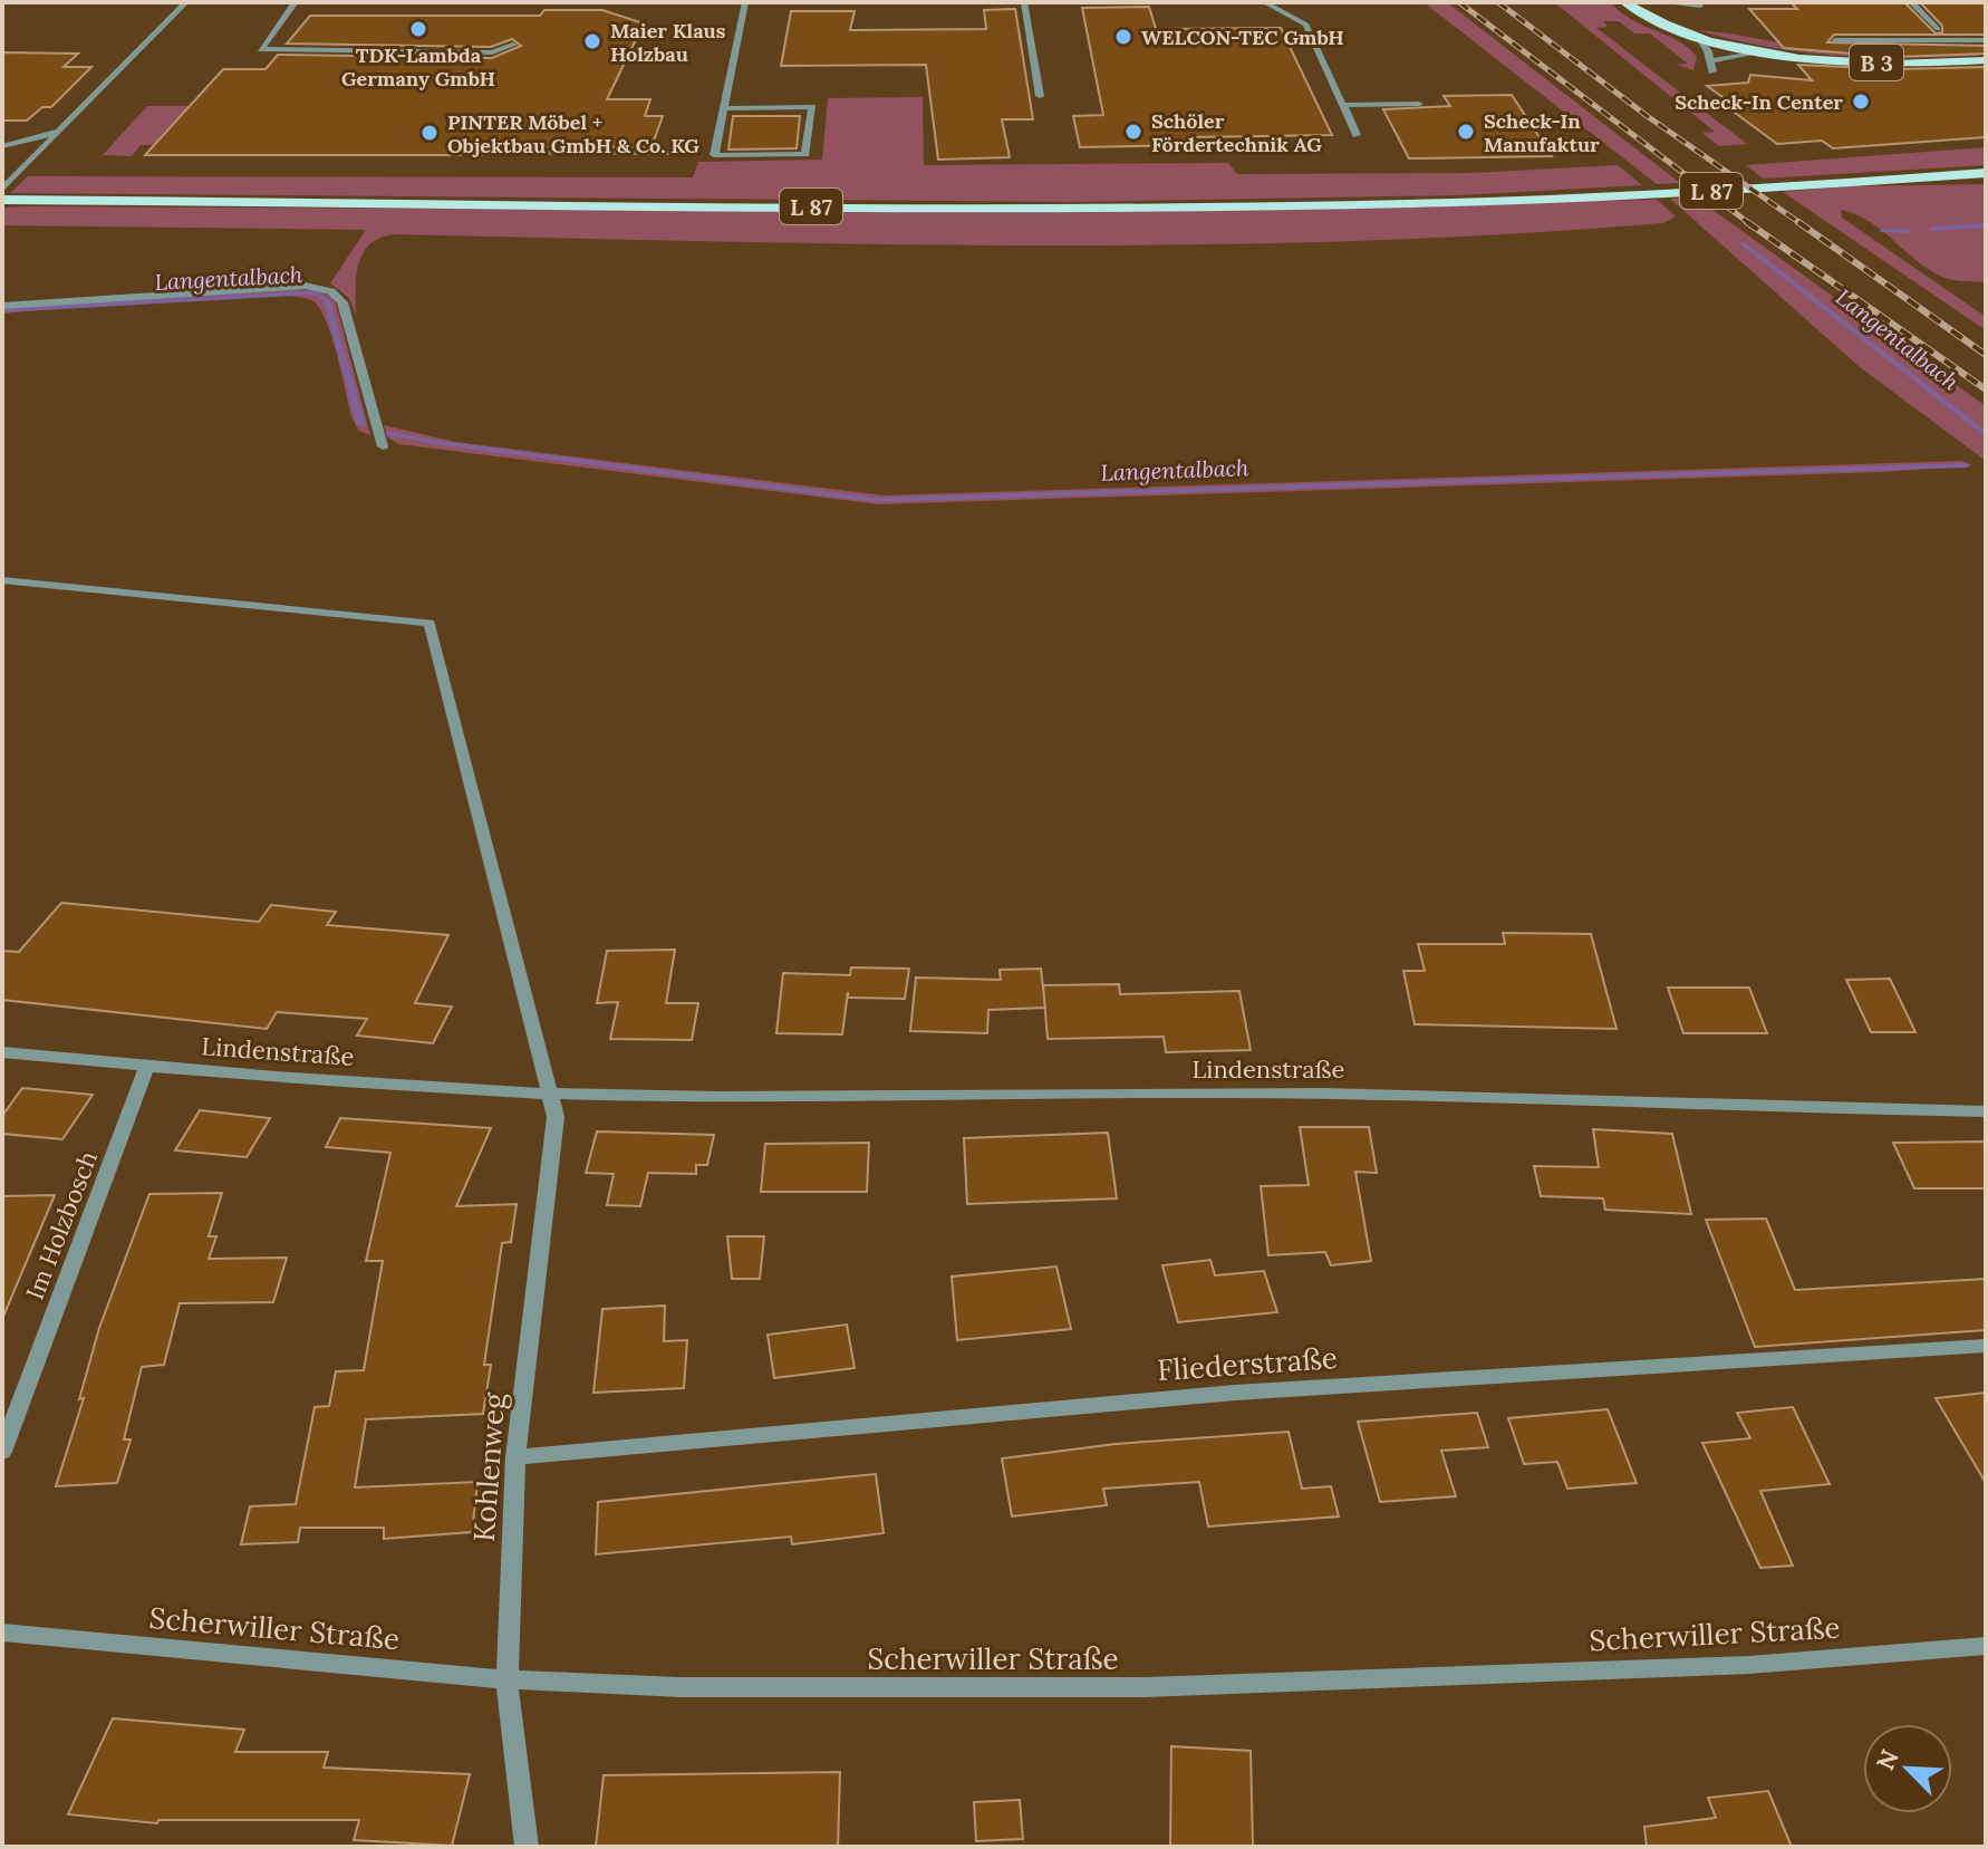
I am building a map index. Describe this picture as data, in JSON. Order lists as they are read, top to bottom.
{
  "streets": {
    "main road": ["B 3", "L 87"],
    "street": [
      "Lindenstraße",
      "Im Holzbosch",
      "Fliederstraße",
      "Kohlenweg",
      "Scherwiller Straße"
    ]
  },
  "crossings": [
    ["Lindenstraße", "Im Holzbosch"],
    ["Lindenstraße", "Kohlenweg"],
    ["Fliederstraße", "Kohlenweg"],
    ["Kohlenweg", "Scherwiller Straße"]
  ],
  "water": ["Langentalbach"],
  "places": [
    "TDK-Lambda Germany GmbH",
    "WELCON-TEC GmbH",
    "Maier Klaus Holzbau",
    "Scheck-In Center",
    "Schöler Fördertechnik AG",
    "Scheck-In Manufaktur",
    "PINTER Möbel + Objektbau GmbH & Co. KG"
  ],
  "north": "top left"
}
